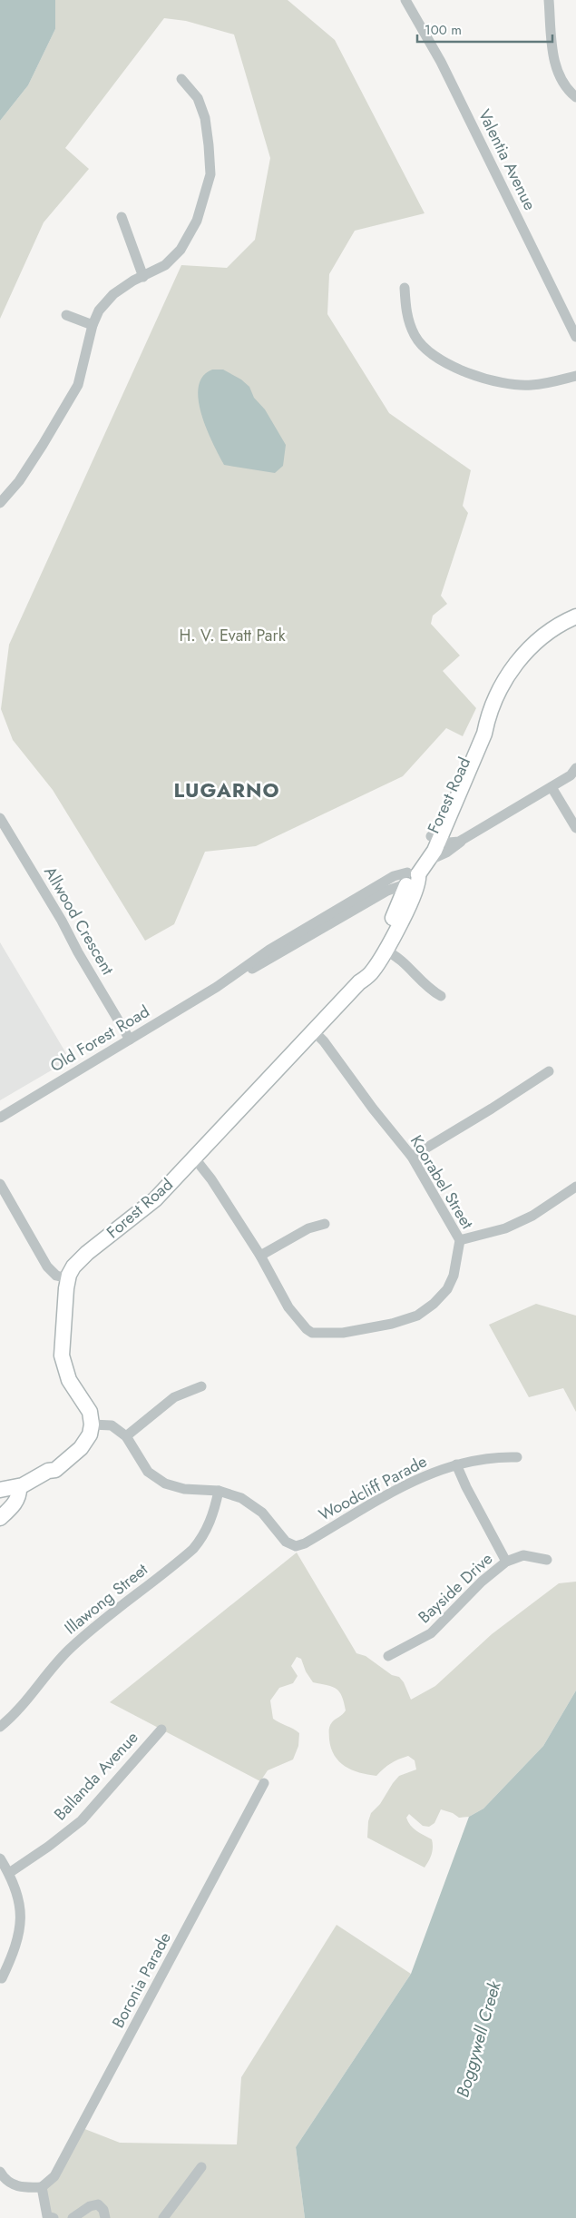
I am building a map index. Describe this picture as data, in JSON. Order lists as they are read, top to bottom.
{
  "streets": {
    "street": [
      "Valentia Avenue",
      "Forest Road",
      "Allwood Crescent",
      "Old Forest Road",
      "Koorabel Street",
      "Woodcliff Parade",
      "Bayside Drive",
      "Illawong Street",
      "Ballanda Avenue",
      "Boronia Parade"
    ]
  },
  "crossings": [
    ["Forest Road", "Old Forest Road"],
    ["Forest Road", "Koorabel Street"],
    ["Allwood Crescent", "Old Forest Road"],
    ["Woodcliff Parade", "Illawong Street"]
  ],
  "districts": ["LUGARNO"],
  "water": ["Boggywell Creek"],
  "parks": ["H. V. Evatt Park"],
  "scale_bar": "100 m"
}
